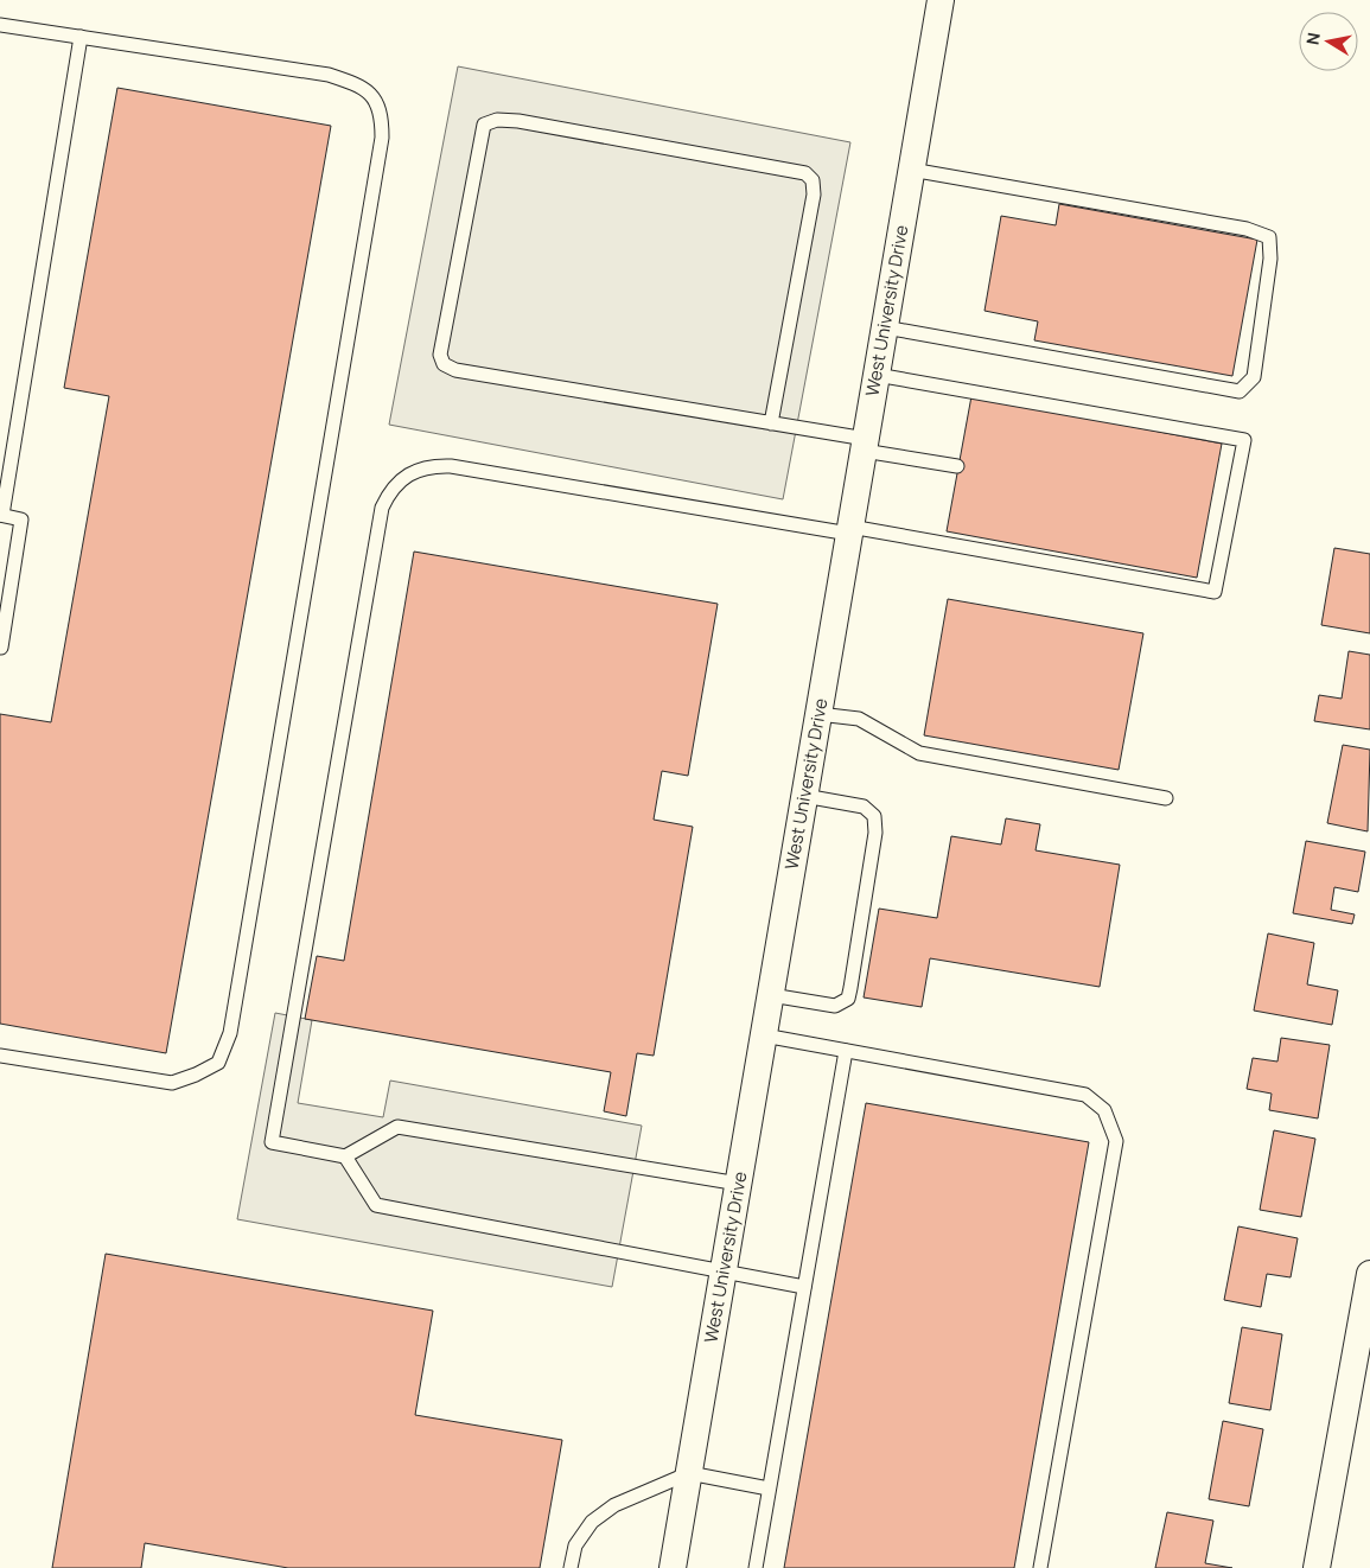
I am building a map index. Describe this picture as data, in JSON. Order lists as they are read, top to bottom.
{
  "streets": {
    "street": ["West University Drive"]
  },
  "north": "left"
}
